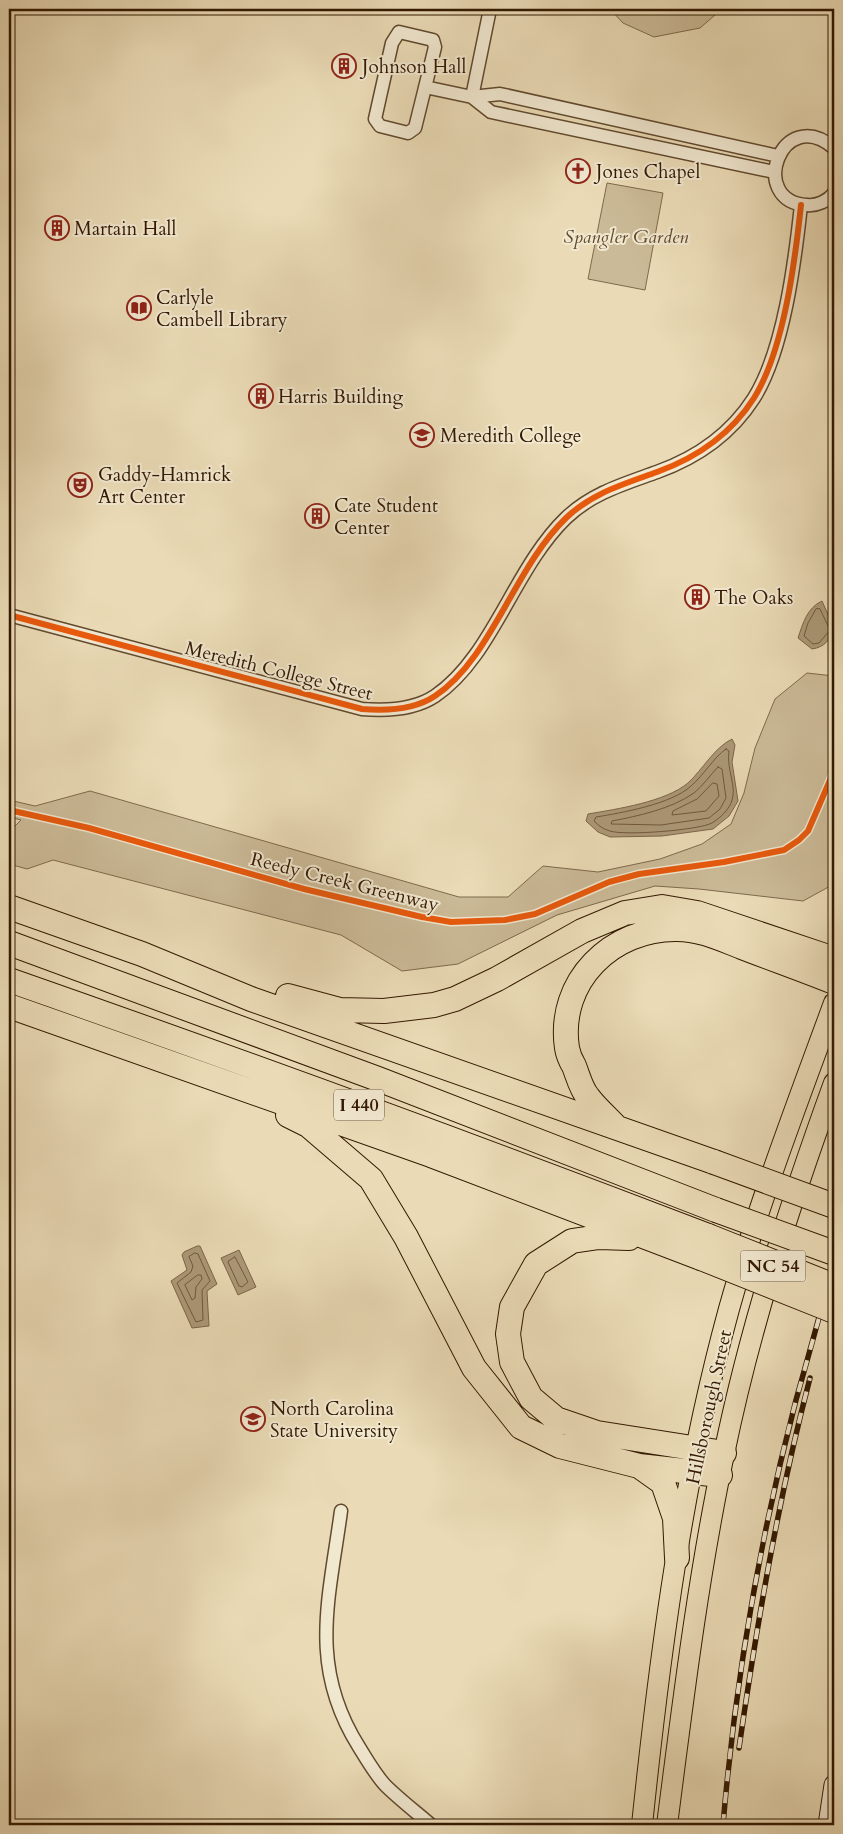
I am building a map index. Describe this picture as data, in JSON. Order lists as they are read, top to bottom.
{
  "streets": {
    "highway": ["I 440"],
    "main road": ["NC 54", "Hillsborough Street"],
    "street": ["Meredith College Street"],
    "cycle path": ["Reedy Creek Greenway"]
  },
  "parks": ["Spangler Garden"],
  "places": {
    "building": [
      "Johnson Hall",
      "Martain Hall",
      "Harris Building",
      "Cate Student Center",
      "The Oaks"
    ],
    "church": ["Jones Chapel"],
    "library": ["Carlyle Cambell Library"],
    "school or university": ["Meredith College", "North Carolina State University"],
    "theatre": ["Gaddy-Hamrick Art Center"]
  }
}
